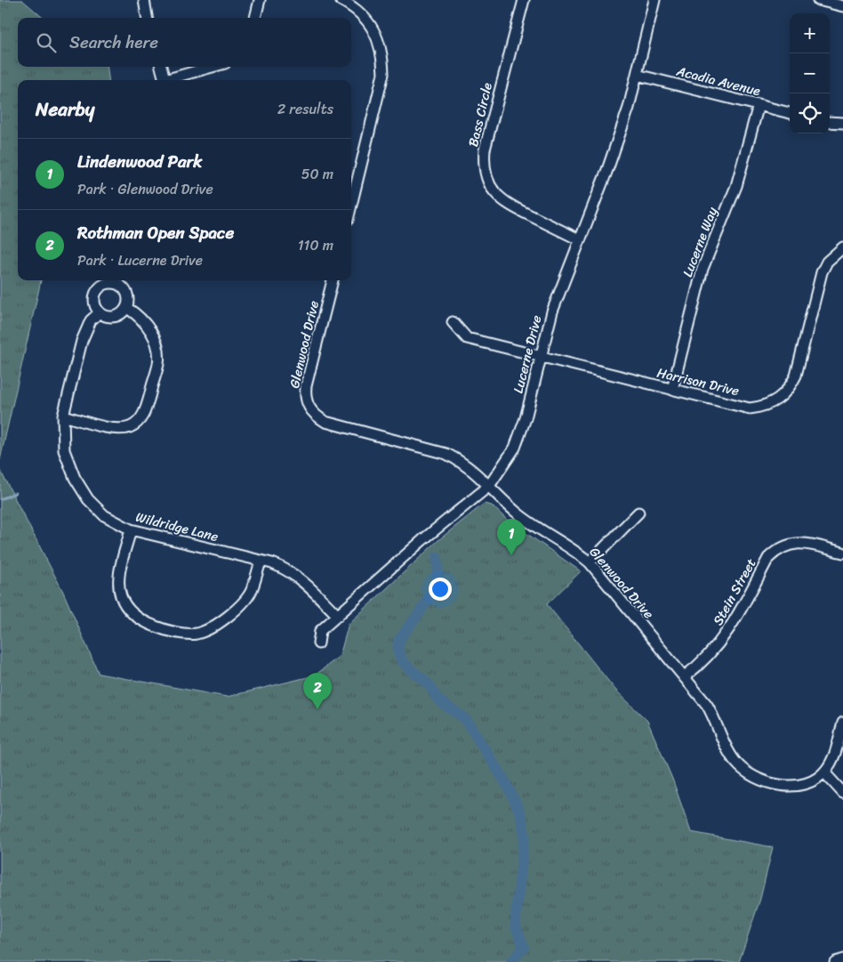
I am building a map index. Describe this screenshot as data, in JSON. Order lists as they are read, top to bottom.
{
  "streets": {
    "street": [
      "Acadia Avenue",
      "Bass Circle",
      "Lucerne Way",
      "Glenwood Drive",
      "Lucerne Drive",
      "Harrison Drive",
      "Wildridge Lane",
      "Stein Street"
    ]
  },
  "crossings": [
    ["Acadia Avenue", "Lucerne Way"],
    ["Acadia Avenue", "Lucerne Drive"],
    ["Bass Circle", "Lucerne Drive"],
    ["Lucerne Way", "Harrison Drive"],
    ["Glenwood Drive", "Lucerne Drive"],
    ["Glenwood Drive", "Stein Street"],
    ["Lucerne Drive", "Harrison Drive"],
    ["Lucerne Drive", "Wildridge Lane"]
  ],
  "page": {
    "map_buttons": ["+", "−"],
    "search": "Search here",
    "heading": ["Nearby", "2 results"],
    "list": [
      {
        "mark": "1",
        "name": "Lindenwood Park",
        "note": "Park · Glenwood Drive",
        "value": "50 m"
      },
      {
        "mark": "2",
        "name": "Rothman Open Space",
        "note": "Park · Lucerne Drive",
        "value": "110 m"
      }
    ],
    "pins": ["1", "2"]
  }
}
